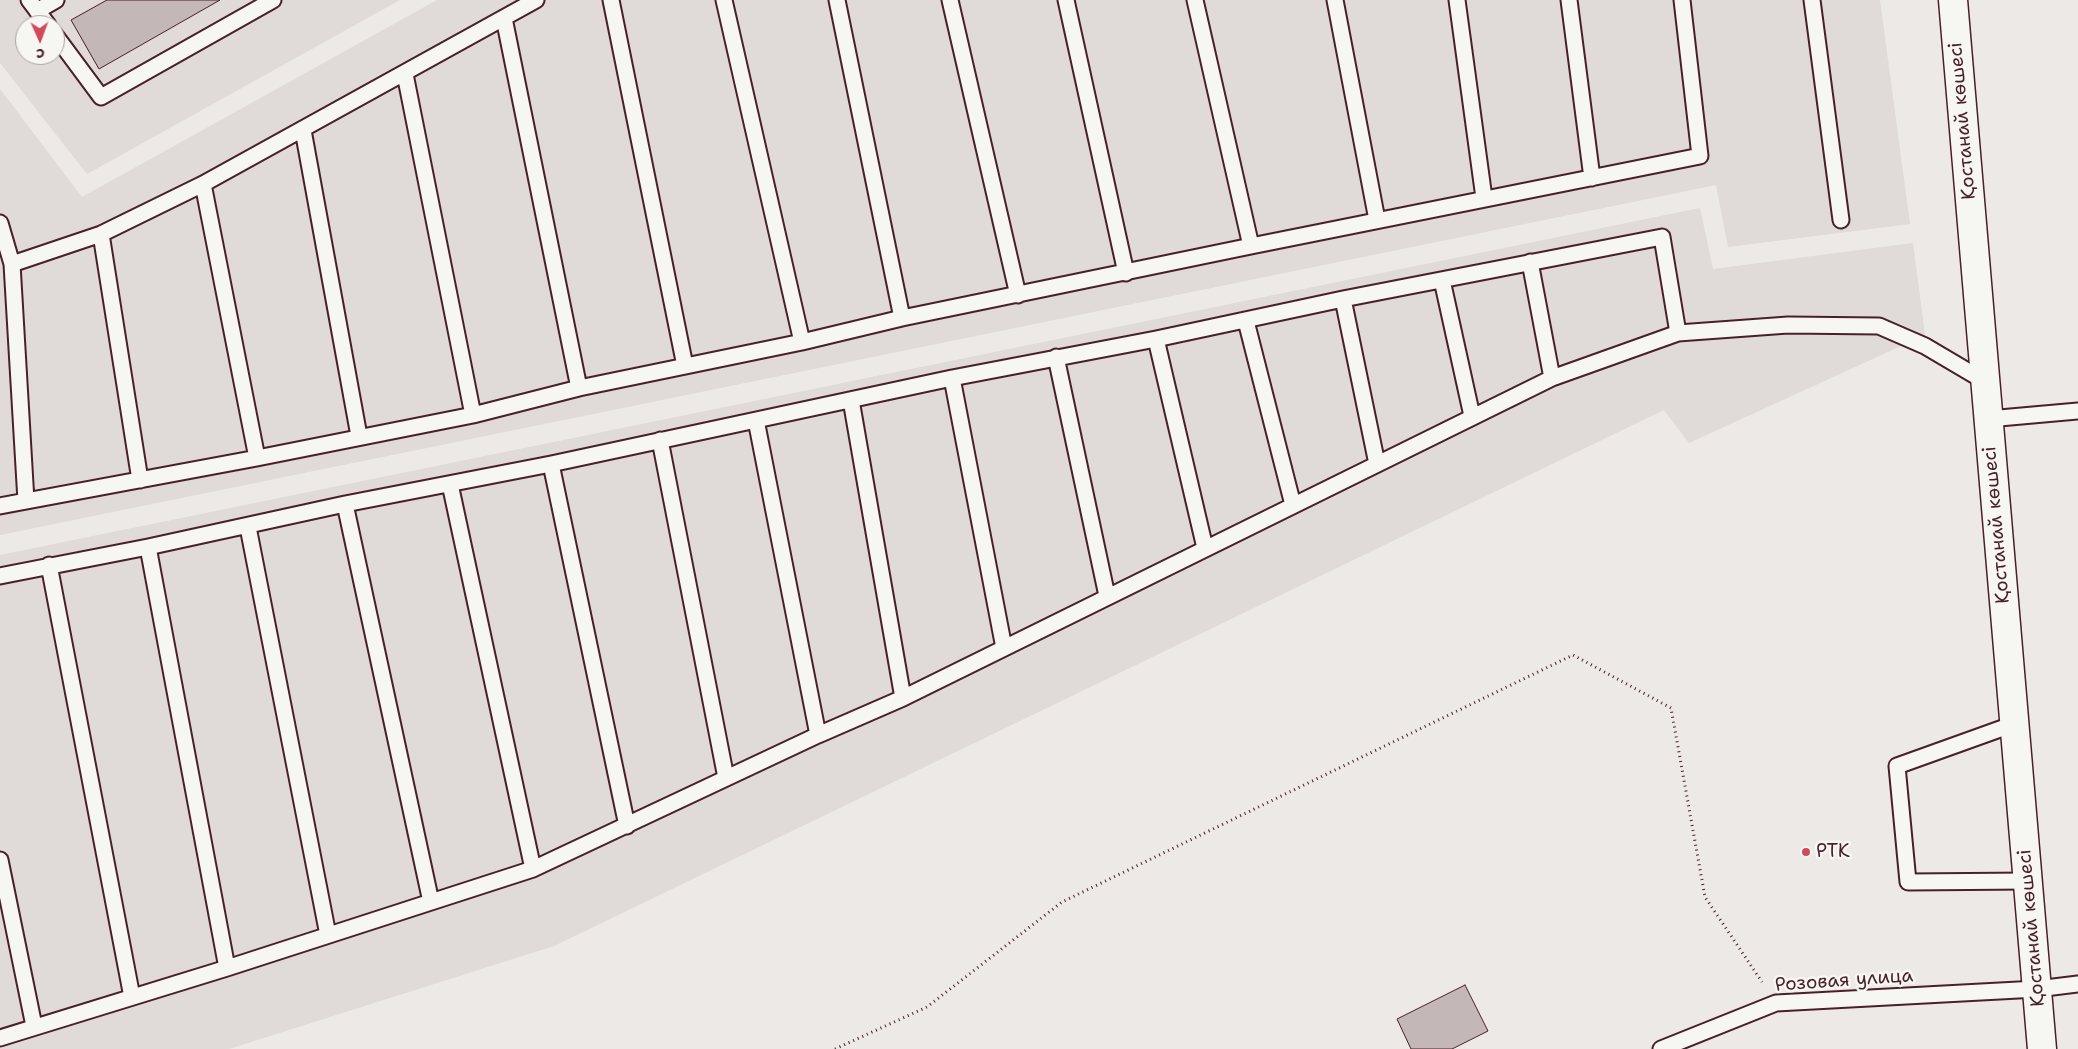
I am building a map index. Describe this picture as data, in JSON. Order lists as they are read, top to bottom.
{
  "streets": {
    "street": ["Қостанай көшесі"],
    "lane": ["Розовая улица"]
  },
  "crossings": [
    ["Қостанай көшесі", "Розовая улица"]
  ],
  "places": ["РТК"],
  "north": "bottom"
}
